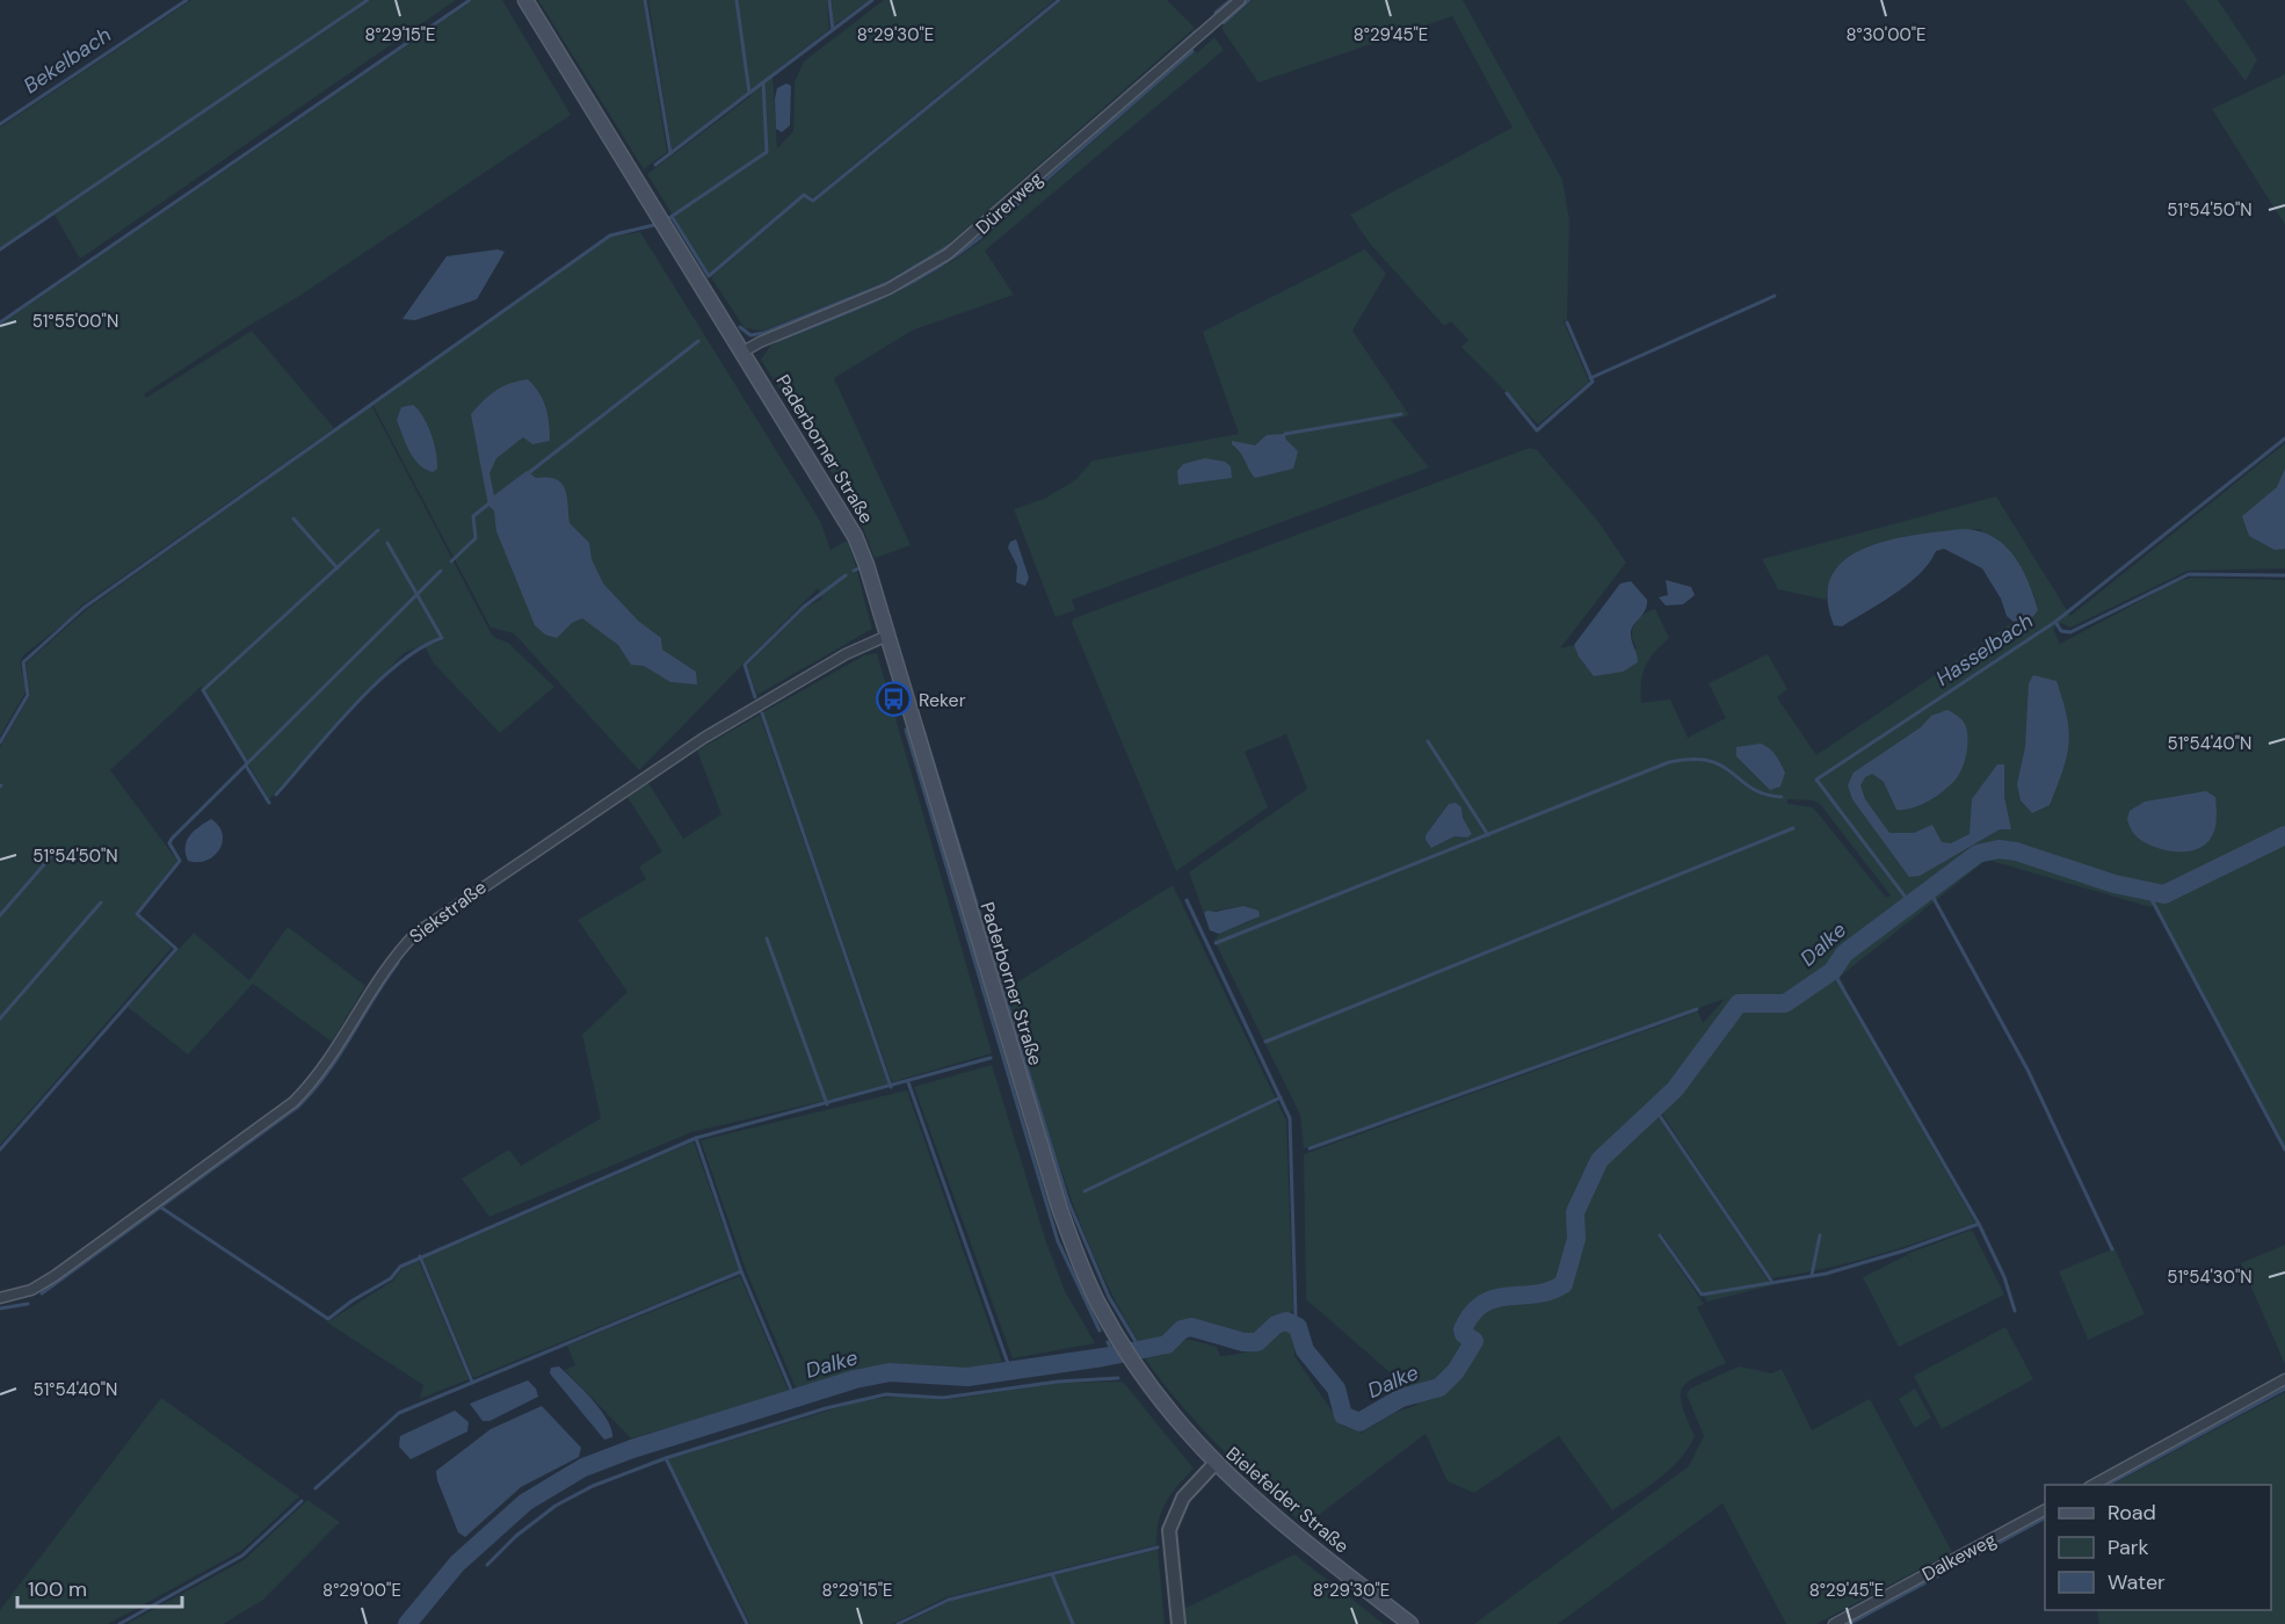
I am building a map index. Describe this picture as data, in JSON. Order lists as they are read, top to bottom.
{
  "streets": {
    "main road": ["Paderborner Straße", "Bielefelder Straße"],
    "street": ["Dürerweg", "Siekstraße", "Dalkeweg"]
  },
  "crossings": [
    ["Dürerweg", "Paderborner Straße"],
    ["Paderborner Straße", "Siekstraße"],
    ["Paderborner Straße", "Bielefelder Straße"]
  ],
  "water": ["Bekelbach", "Hasselbach", "Dalke"],
  "places": {
    "bus stop": ["Reker"]
  },
  "legend": ["Road", "Park", "Water"],
  "scale_bar": "100 m",
  "coordinates": [
    "8°29'15\"E",
    "8°29'30\"E",
    "8°29'45\"E",
    "8°30'00\"E",
    "51°54'50\"N",
    "51°55'00\"N",
    "51°54'40\"N",
    "51°54'30\"N",
    "8°29'00\"E"
  ]
}
